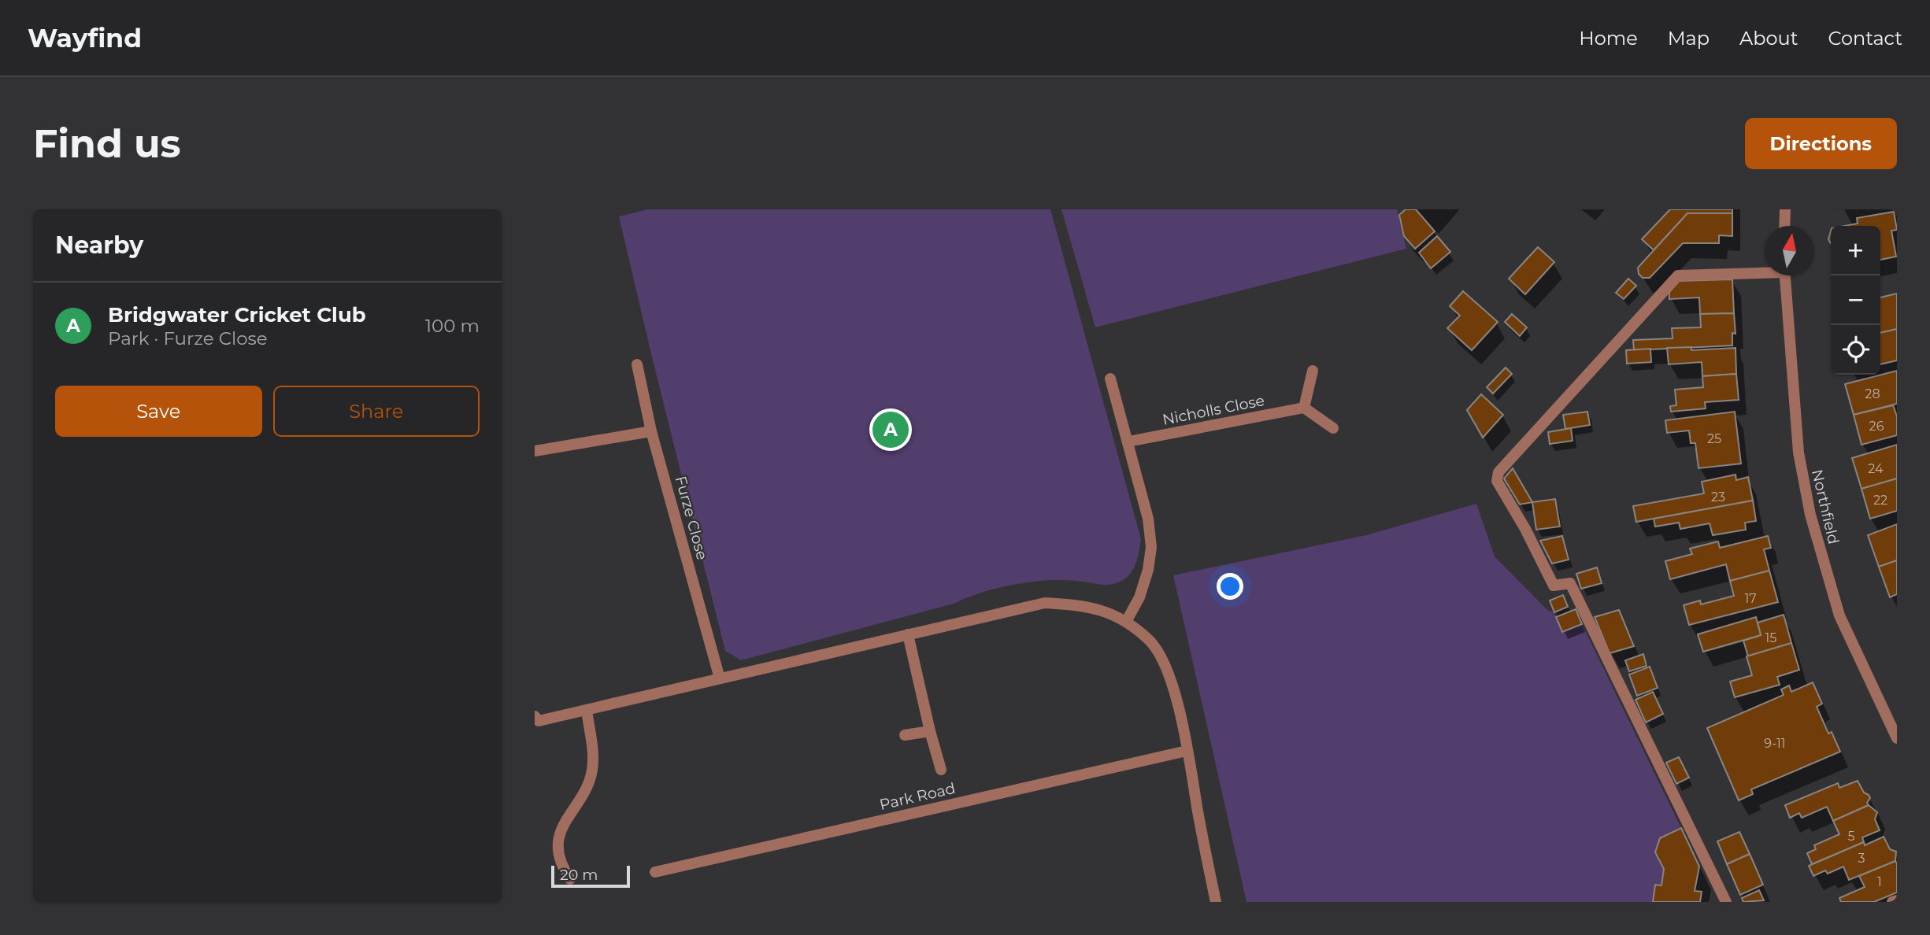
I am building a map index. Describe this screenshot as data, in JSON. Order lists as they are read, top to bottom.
{
  "streets": {
    "street": [
      "Nicholls Close",
      "Northfield",
      "Furze Close",
      "Park Road"
    ]
  },
  "house_numbers": [
    "28",
    "26",
    "25",
    "24",
    "23",
    "22",
    "17",
    "15",
    "9-11",
    "5",
    "3",
    "1"
  ],
  "scale_bar": "20 m",
  "north": "top",
  "page": {
    "header": "Wayfind",
    "nav": [
      "Home",
      "Map",
      "About",
      "Contact"
    ],
    "buttons": [
      "Directions",
      ["Save", "Share"]
    ],
    "title": "Find us",
    "heading": "Nearby",
    "map_buttons": ["+", "−"],
    "list": [
      {
        "mark": "A",
        "name": "Bridgwater Cricket Club",
        "note": "Park · Furze Close",
        "value": "100 m"
      }
    ],
    "pins": "A",
    "scale": "20 m"
  }
}
